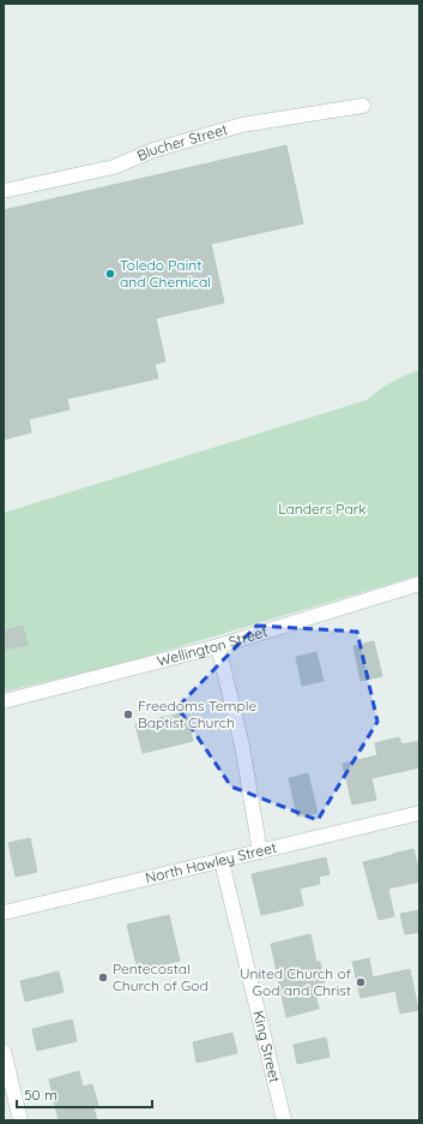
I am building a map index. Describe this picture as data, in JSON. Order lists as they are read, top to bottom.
{
  "streets": {
    "street": [
      "Blucher Street",
      "Wellington Street",
      "North Hawley Street",
      "King Street"
    ]
  },
  "crossings": [
    ["North Hawley Street", "King Street"]
  ],
  "parks": ["Landers Park"],
  "places": [
    "Toledo Paint and Chemical",
    "Freedoms Temple Baptist Church",
    "Pentecostal Church of God",
    "United Church of God and Christ"
  ],
  "scale_bar": "50 m"
}
